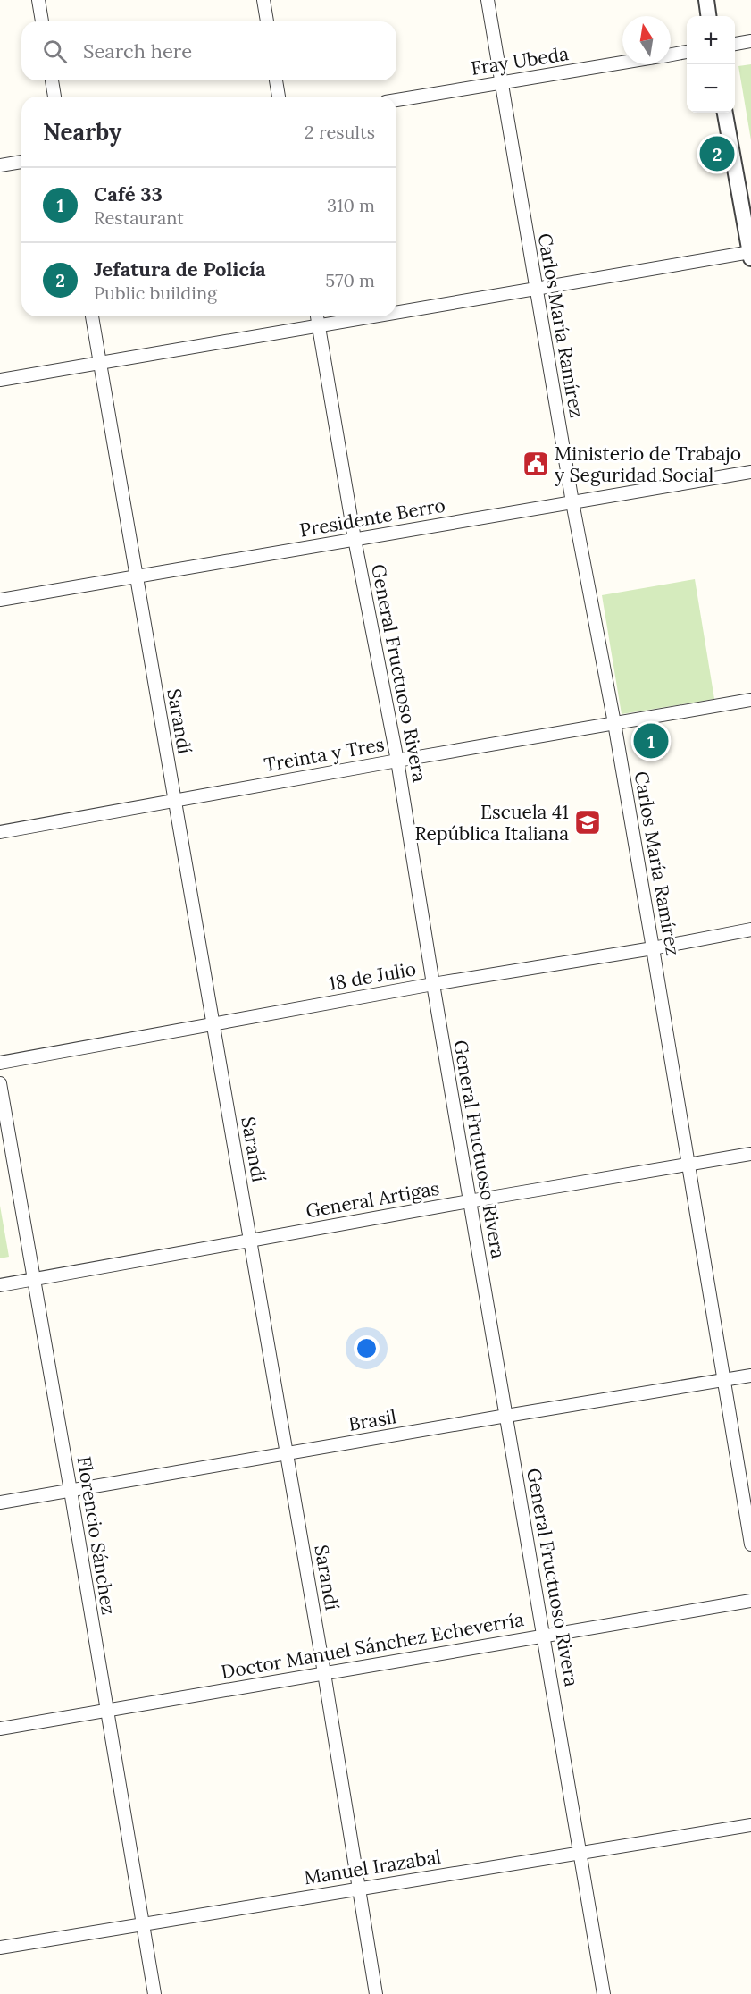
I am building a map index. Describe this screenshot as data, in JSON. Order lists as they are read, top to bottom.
{
  "streets": {
    "street": [
      "Fray Ubeda",
      "Carlos María Ramírez",
      "Presidente Berro",
      "General Fructuoso Rivera",
      "Sarandí",
      "Treinta y Tres",
      "18 de Julio",
      "General Artigas",
      "Brasil",
      "Florencio Sánchez",
      "Doctor Manuel Sánchez Echeverría",
      "Manuel Irazabal"
    ]
  },
  "crossings": [
    ["Fray Ubeda", "Carlos María Ramírez"],
    ["Carlos María Ramírez", "Presidente Berro"],
    ["Carlos María Ramírez", "Treinta y Tres"],
    ["Carlos María Ramírez", "18 de Julio"],
    ["Carlos María Ramírez", "General Artigas"],
    ["Carlos María Ramírez", "Brasil"],
    ["Presidente Berro", "General Fructuoso Rivera"],
    ["Presidente Berro", "Sarandí"],
    ["General Fructuoso Rivera", "Treinta y Tres"],
    ["General Fructuoso Rivera", "18 de Julio"],
    ["General Fructuoso Rivera", "General Artigas"],
    ["General Fructuoso Rivera", "Brasil"],
    ["General Fructuoso Rivera", "Doctor Manuel Sánchez Echeverría"],
    ["General Fructuoso Rivera", "Manuel Irazabal"],
    ["Sarandí", "Treinta y Tres"],
    ["Sarandí", "18 de Julio"],
    ["Sarandí", "General Artigas"],
    ["Sarandí", "Brasil"],
    ["Sarandí", "Doctor Manuel Sánchez Echeverría"],
    ["Sarandí", "Manuel Irazabal"],
    ["General Artigas", "Florencio Sánchez"],
    ["Brasil", "Florencio Sánchez"],
    ["Florencio Sánchez", "Doctor Manuel Sánchez Echeverría"],
    ["Florencio Sánchez", "Manuel Irazabal"]
  ],
  "places": {
    "public building": ["Ministerio de Trabajo y Seguridad Social"],
    "school or university": ["Escuela 41 República Italiana"]
  },
  "north": "top",
  "page": {
    "map_buttons": ["+", "−"],
    "search": "Search here",
    "heading": ["Nearby", "2 results"],
    "pins": ["2", "1"],
    "list": [
      {
        "mark": "1",
        "name": "Café 33",
        "note": "Restaurant",
        "value": "310 m"
      },
      {
        "mark": "2",
        "name": "Jefatura de Policía",
        "note": "Public building",
        "value": "570 m"
      }
    ]
  }
}
